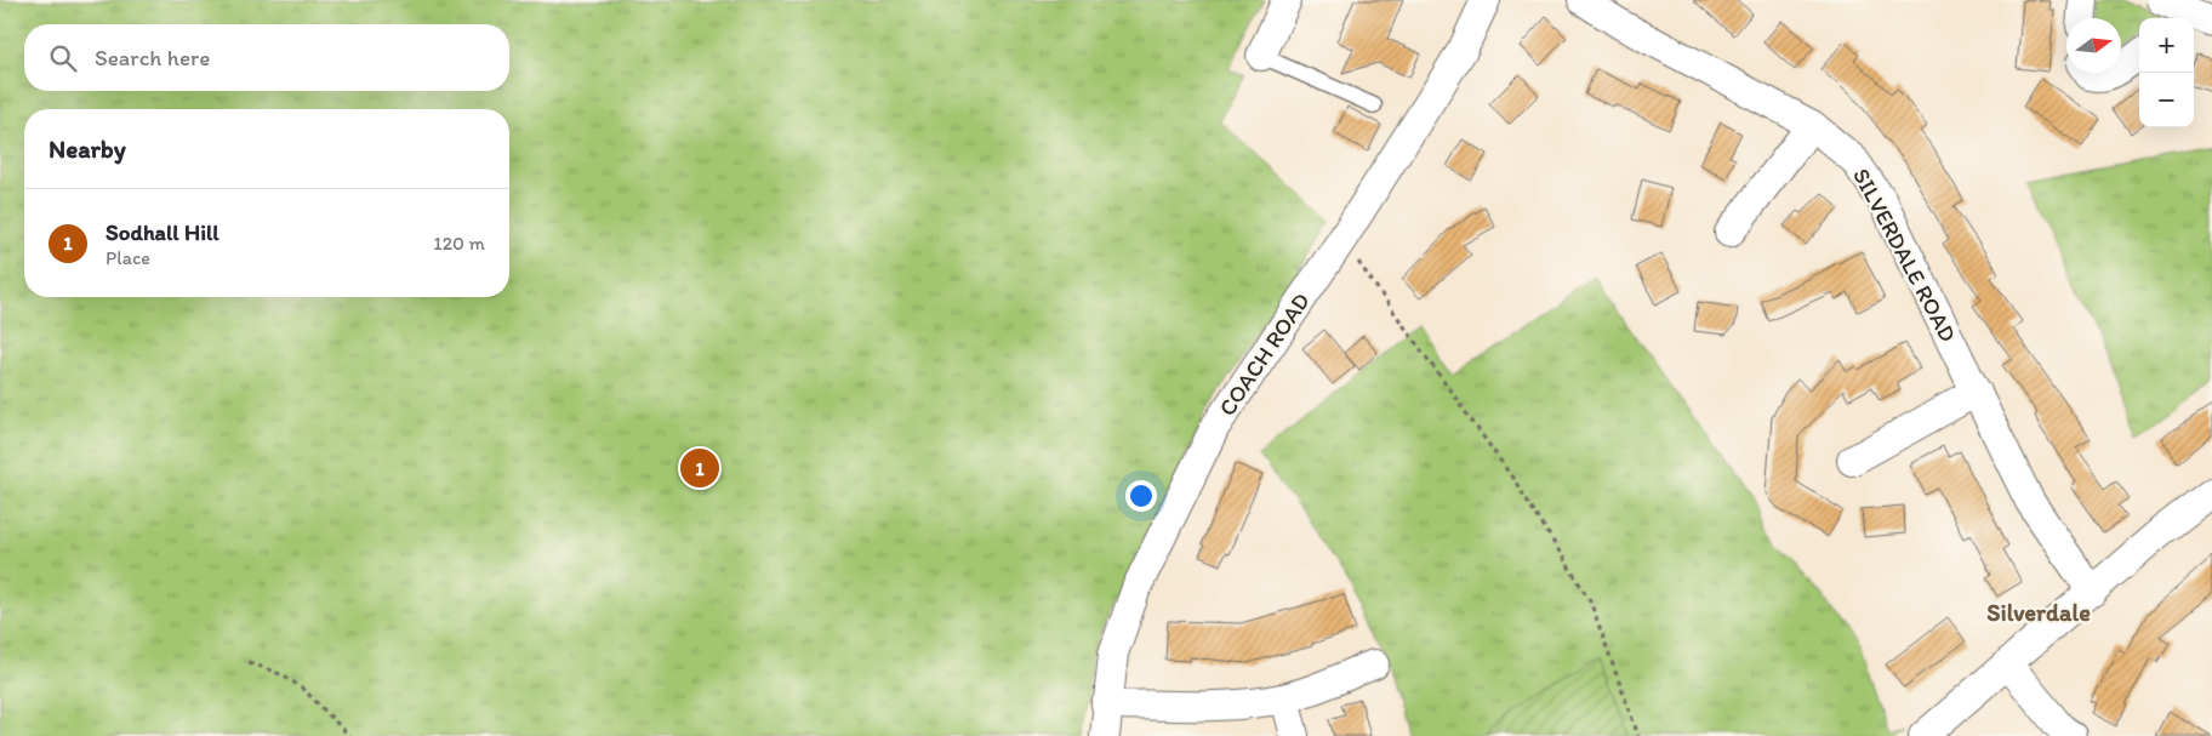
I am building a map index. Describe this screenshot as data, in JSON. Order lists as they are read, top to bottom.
{
  "streets": {
    "street": ["SILVERDALE ROAD", "COACH ROAD"]
  },
  "districts": ["Silverdale"],
  "north": "right",
  "page": {
    "map_buttons": ["+", "−"],
    "search": "Search here",
    "heading": "Nearby",
    "list": [
      {
        "mark": "1",
        "name": "Sodhall Hill",
        "note": "Place",
        "value": "120 m"
      }
    ],
    "pins": "1"
  }
}
